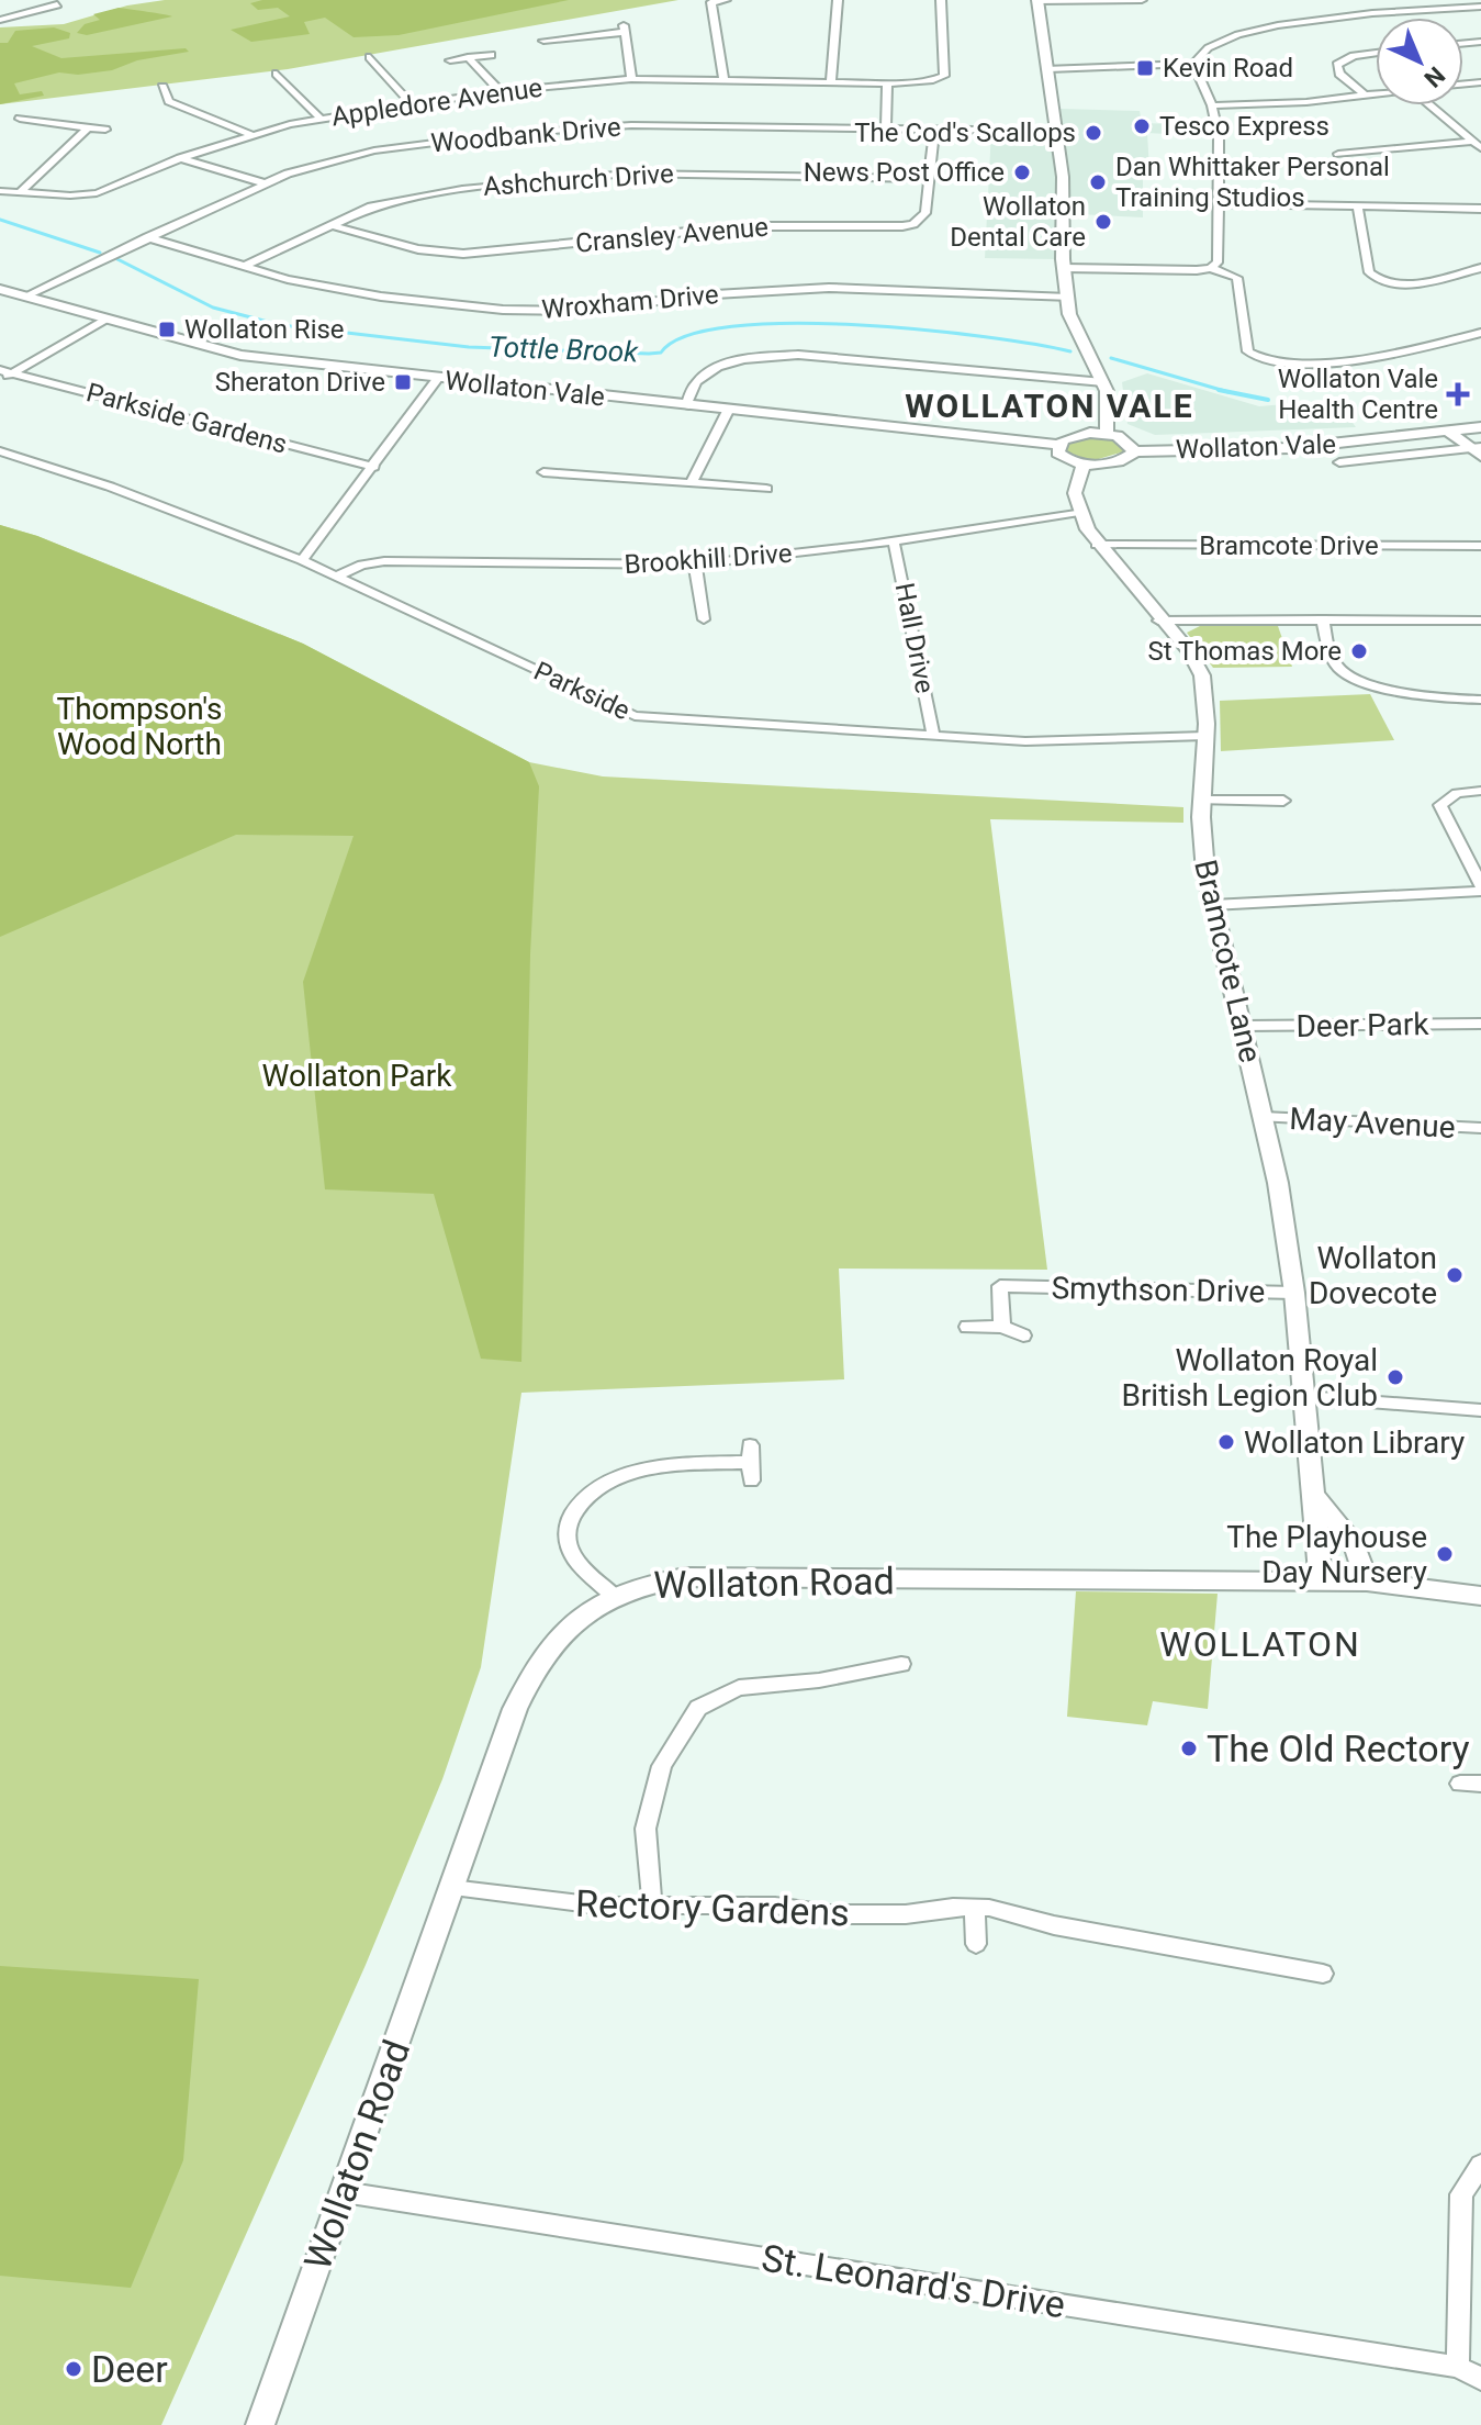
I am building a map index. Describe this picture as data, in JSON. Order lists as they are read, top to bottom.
{
  "streets": {
    "street": [
      "Appledore Avenue",
      "Woodbank Drive",
      "Ashchurch Drive",
      "Cransley Avenue",
      "Wroxham Drive",
      "Wollaton Vale",
      "Parkside Gardens",
      "Bramcote Drive",
      "Brookhill Drive",
      "Hall Drive",
      "Parkside",
      "Bramcote Lane",
      "Deer Park",
      "May Avenue",
      "Smythson Drive",
      "Wollaton Road",
      "Rectory Gardens",
      "St. Leonard's Drive"
    ]
  },
  "crossings": [
    ["Woodbank Drive", "Cransley Avenue"],
    ["Woodbank Drive", "Wroxham Drive"],
    ["Woodbank Drive", "Wollaton Vale"],
    ["Ashchurch Drive", "Cransley Avenue"],
    ["Ashchurch Drive", "Wroxham Drive"],
    ["Bramcote Drive", "Bramcote Lane"],
    ["Brookhill Drive", "Hall Drive"],
    ["Brookhill Drive", "Parkside"],
    ["Brookhill Drive", "Bramcote Lane"],
    ["Hall Drive", "Parkside"],
    ["Parkside", "Bramcote Lane"],
    ["Bramcote Lane", "Deer Park"],
    ["Bramcote Lane", "May Avenue"],
    ["Bramcote Lane", "Smythson Drive"],
    ["Bramcote Lane", "Wollaton Road"],
    ["Wollaton Road", "Rectory Gardens"],
    ["Wollaton Road", "St. Leonard's Drive"]
  ],
  "districts": ["WOLLATON VALE", "WOLLATON"],
  "water": ["Tottle Brook"],
  "parks": ["Thompson's Wood North", "Wollaton Park"],
  "places": {
    "transit": ["Kevin Road", "Wollaton Rise", "Sheraton Drive"],
    "other": [
      "Tesco Express",
      "The Cod's Scallops",
      "News Post Office",
      "Dan Whittaker Personal Training Studios",
      "Wollaton Dental Care",
      "St Thomas More",
      "Wollaton Dovecote",
      "Wollaton Royal British Legion Club",
      "Wollaton Library",
      "The Playhouse Day Nursery",
      "The Old Rectory",
      "Deer"
    ],
    "health": ["Wollaton Vale Health Centre"]
  },
  "north": "bottom right"
}
